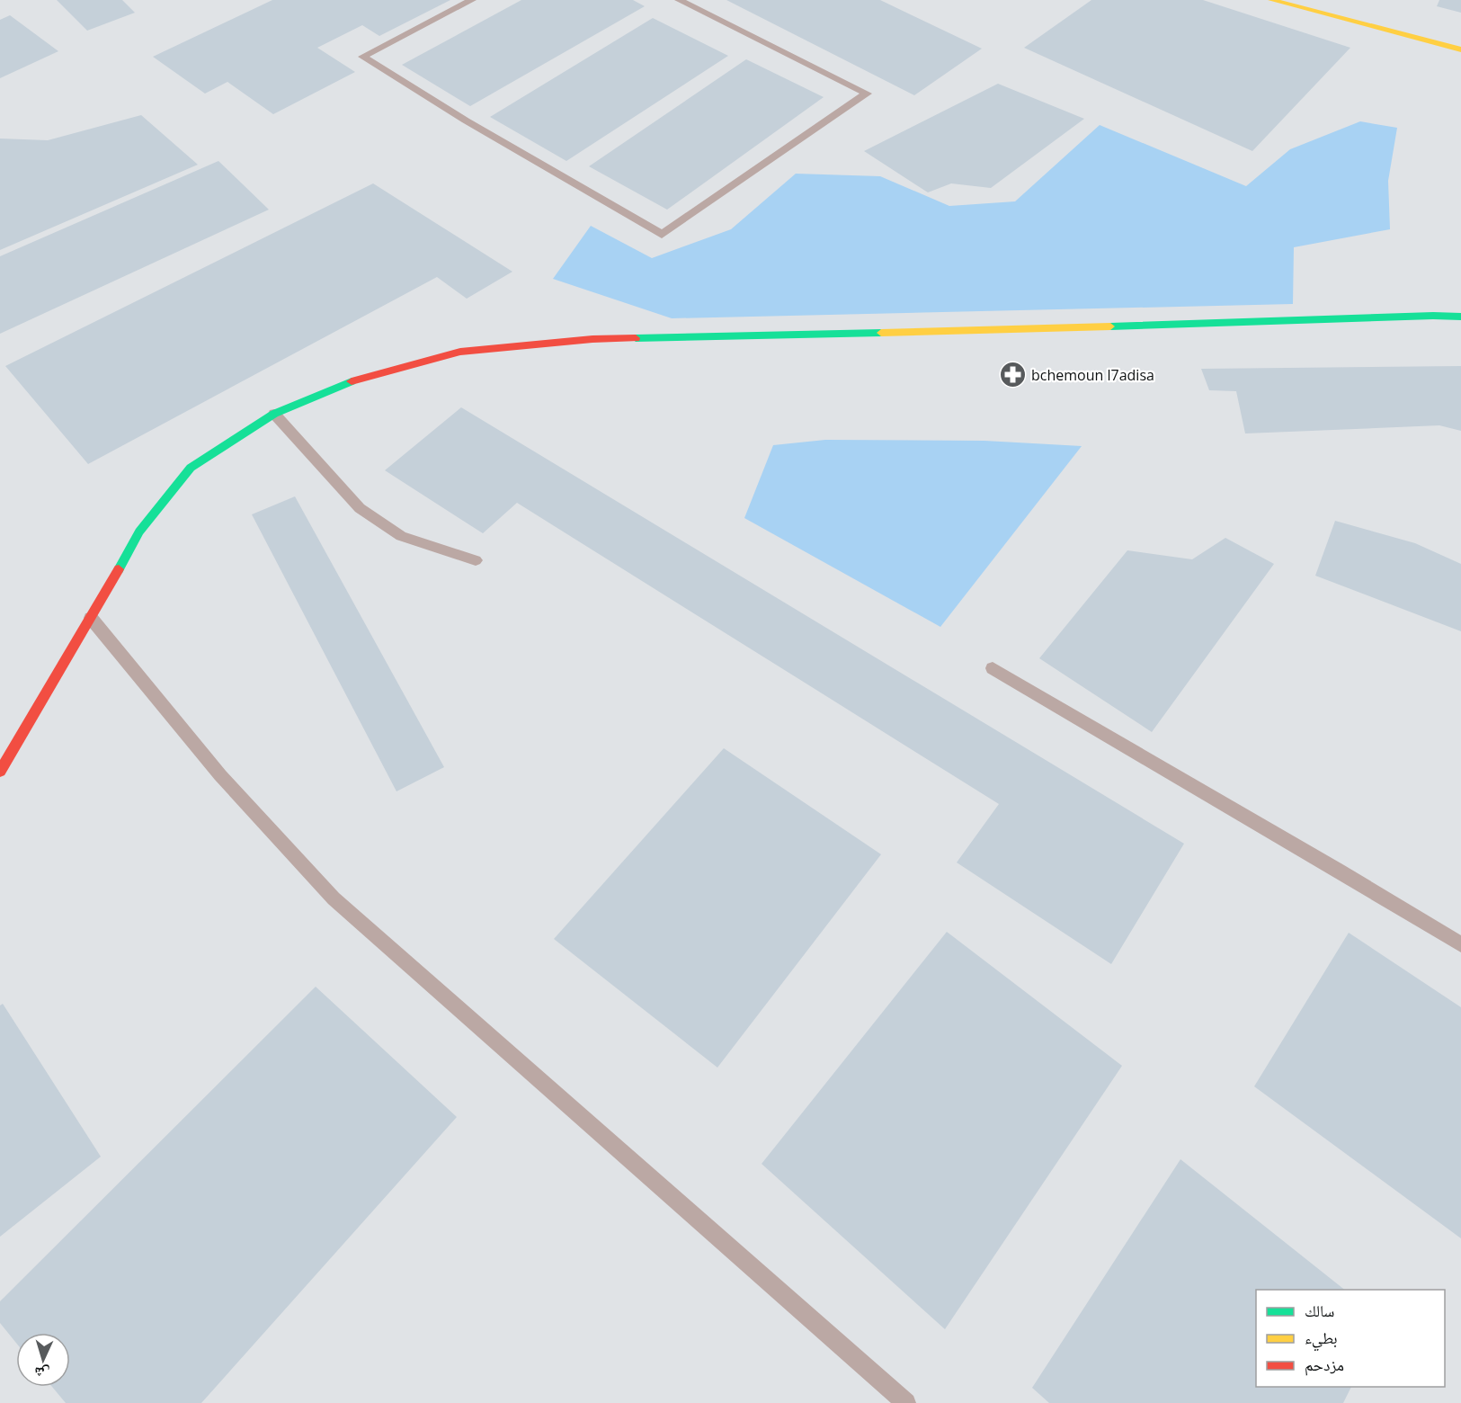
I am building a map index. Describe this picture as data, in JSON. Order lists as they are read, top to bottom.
{
  "places": {
    "pharmacy": ["bchemoun l7adisa"]
  },
  "legend": ["سالك", "بطيء", "مزدحم"],
  "north": "bottom"
}
